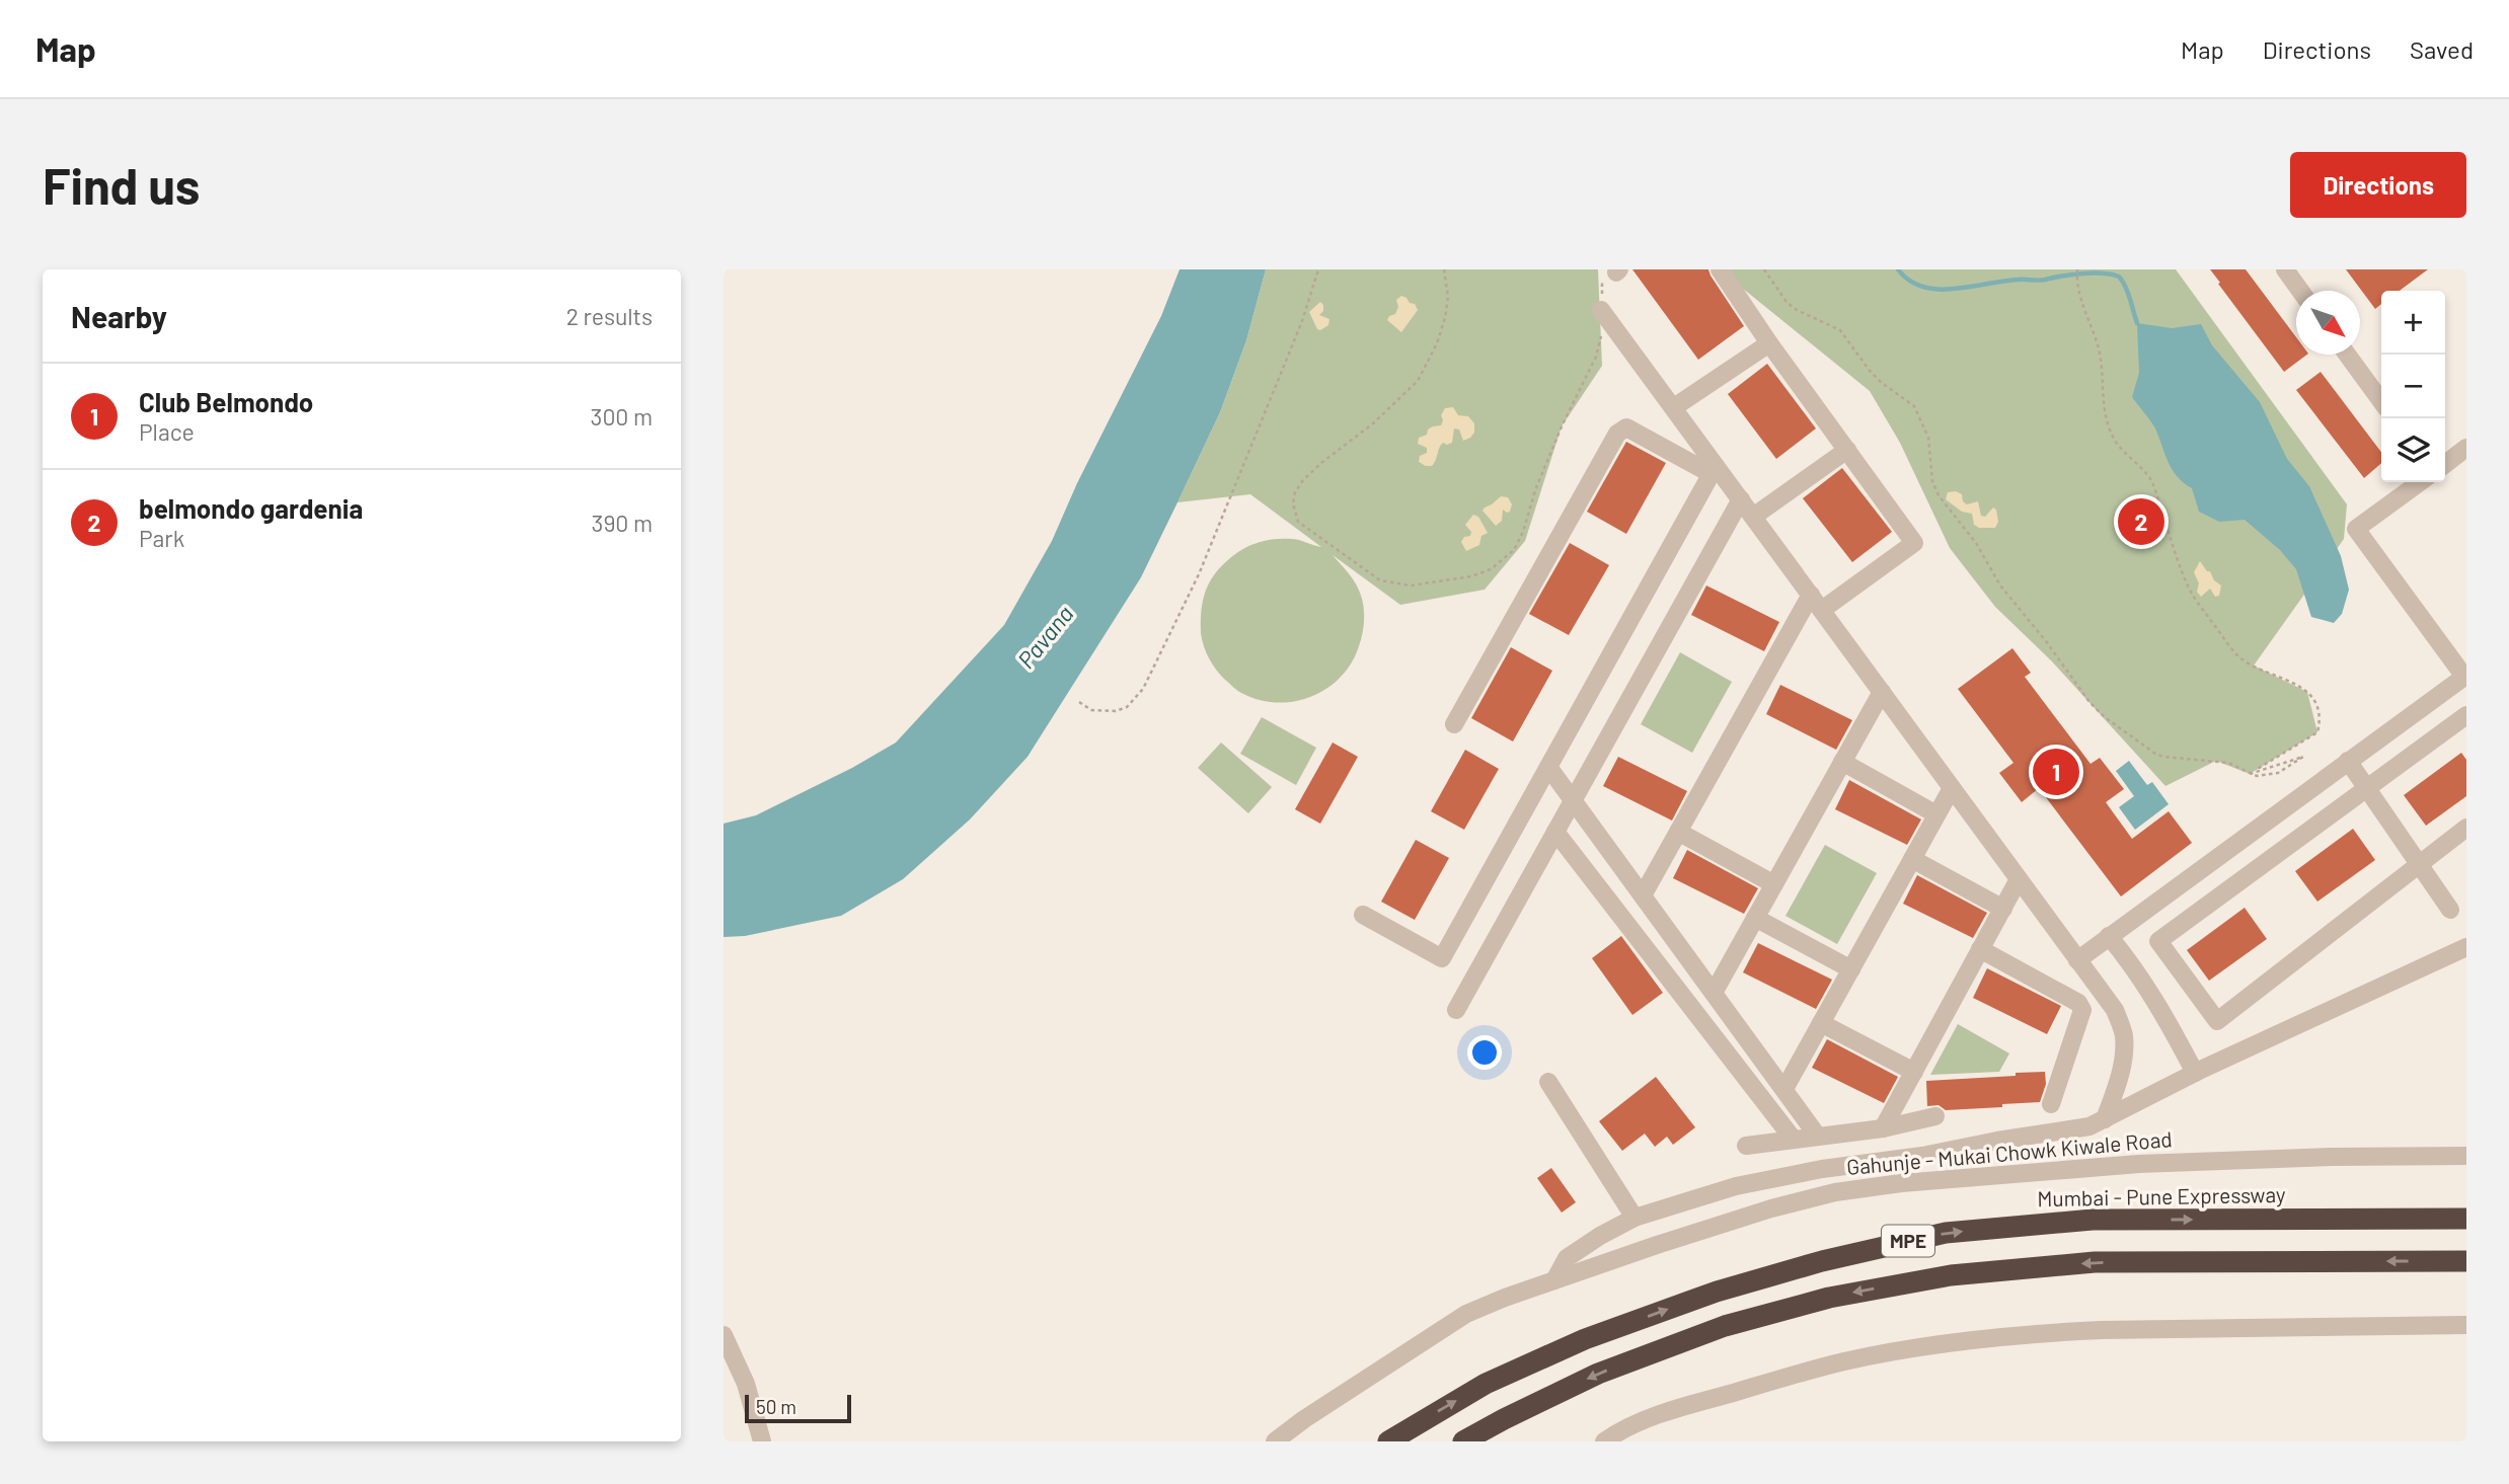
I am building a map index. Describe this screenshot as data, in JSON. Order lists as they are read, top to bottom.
{
  "streets": {
    "highway": ["Mumbai - Pune Expressway", "MPE"],
    "street": ["Gahunje - Mukai Chowk Kiwale Road"]
  },
  "water": ["Pavana"],
  "scale_bar": "50 m",
  "north": "bottom right",
  "page": {
    "header": "Map",
    "nav": ["Map", "Directions", "Saved"],
    "buttons": "Directions",
    "title": "Find us",
    "heading": ["Nearby", "2 results"],
    "map_buttons": ["+", "−"],
    "list": [
      {
        "mark": "1",
        "name": "Club Belmondo",
        "note": "Place",
        "value": "300 m"
      },
      {
        "mark": "2",
        "name": "belmondo gardenia",
        "note": "Park",
        "value": "390 m"
      }
    ],
    "pins": ["2", "1"],
    "scale": "50 m"
  }
}
